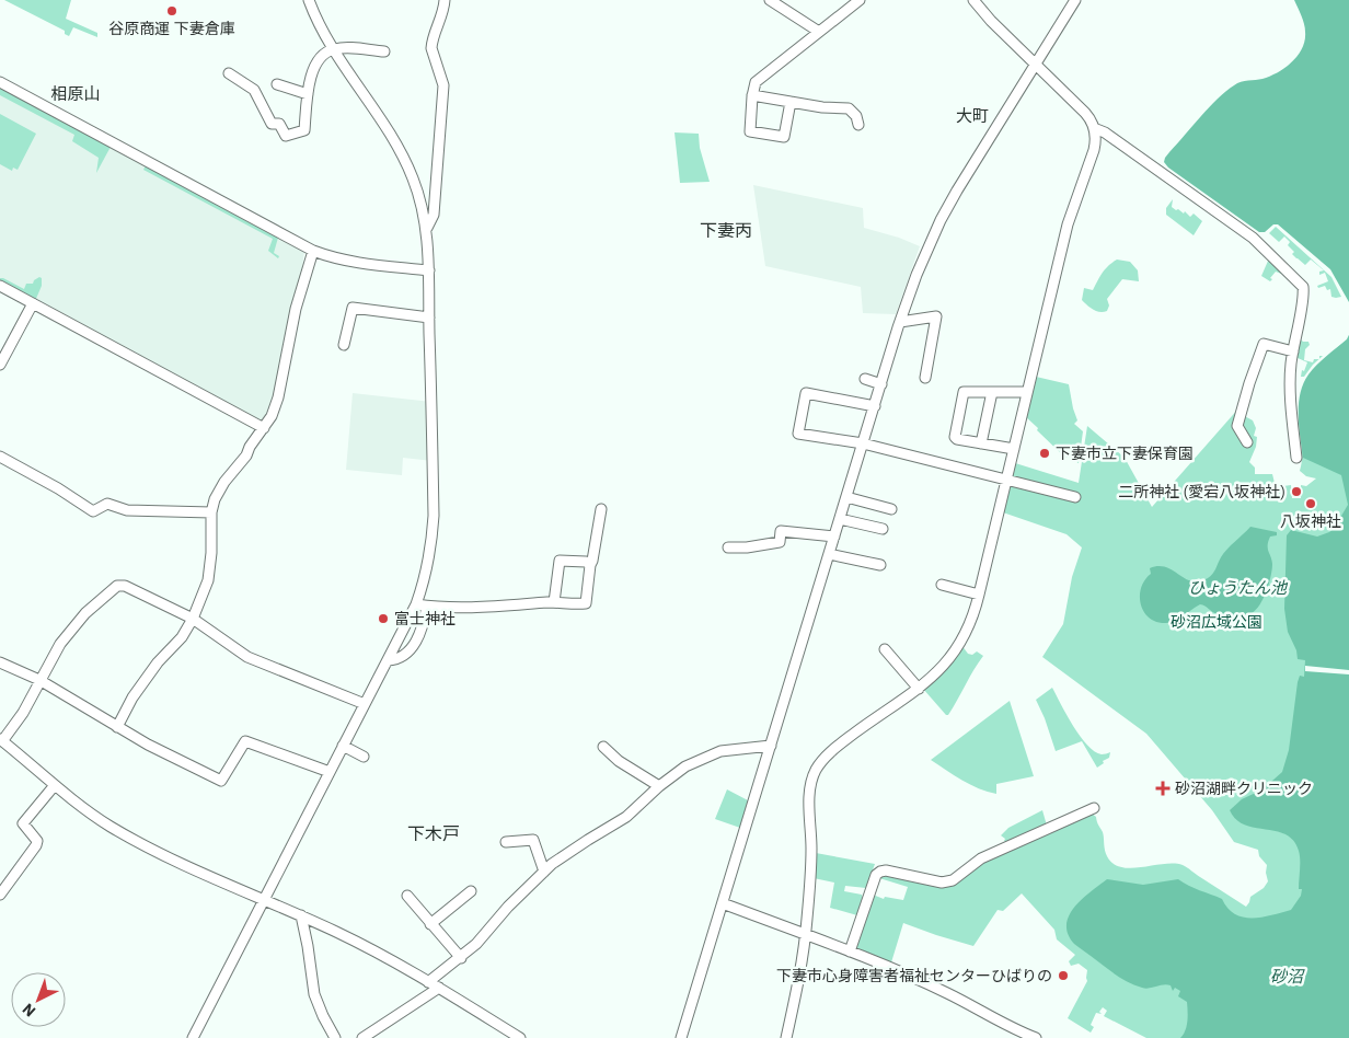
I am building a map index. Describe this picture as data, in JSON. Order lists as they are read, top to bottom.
{
  "districts": [
    "相原山",
    "大町",
    "下妻丙",
    "下木戸"
  ],
  "water": ["ひょうたん池", "砂沼"],
  "parks": ["砂沼広域公園"],
  "places": {
    "other": [
      "谷原商運 下妻倉庫",
      "下妻市立下妻保育園",
      "二所神社 (愛宕八坂神社)",
      "八坂神社",
      "富士神社",
      "下妻市心身障害者福祉センターひばりの"
    ],
    "health": ["砂沼湖畔クリニック"]
  },
  "north": "bottom left"
}
